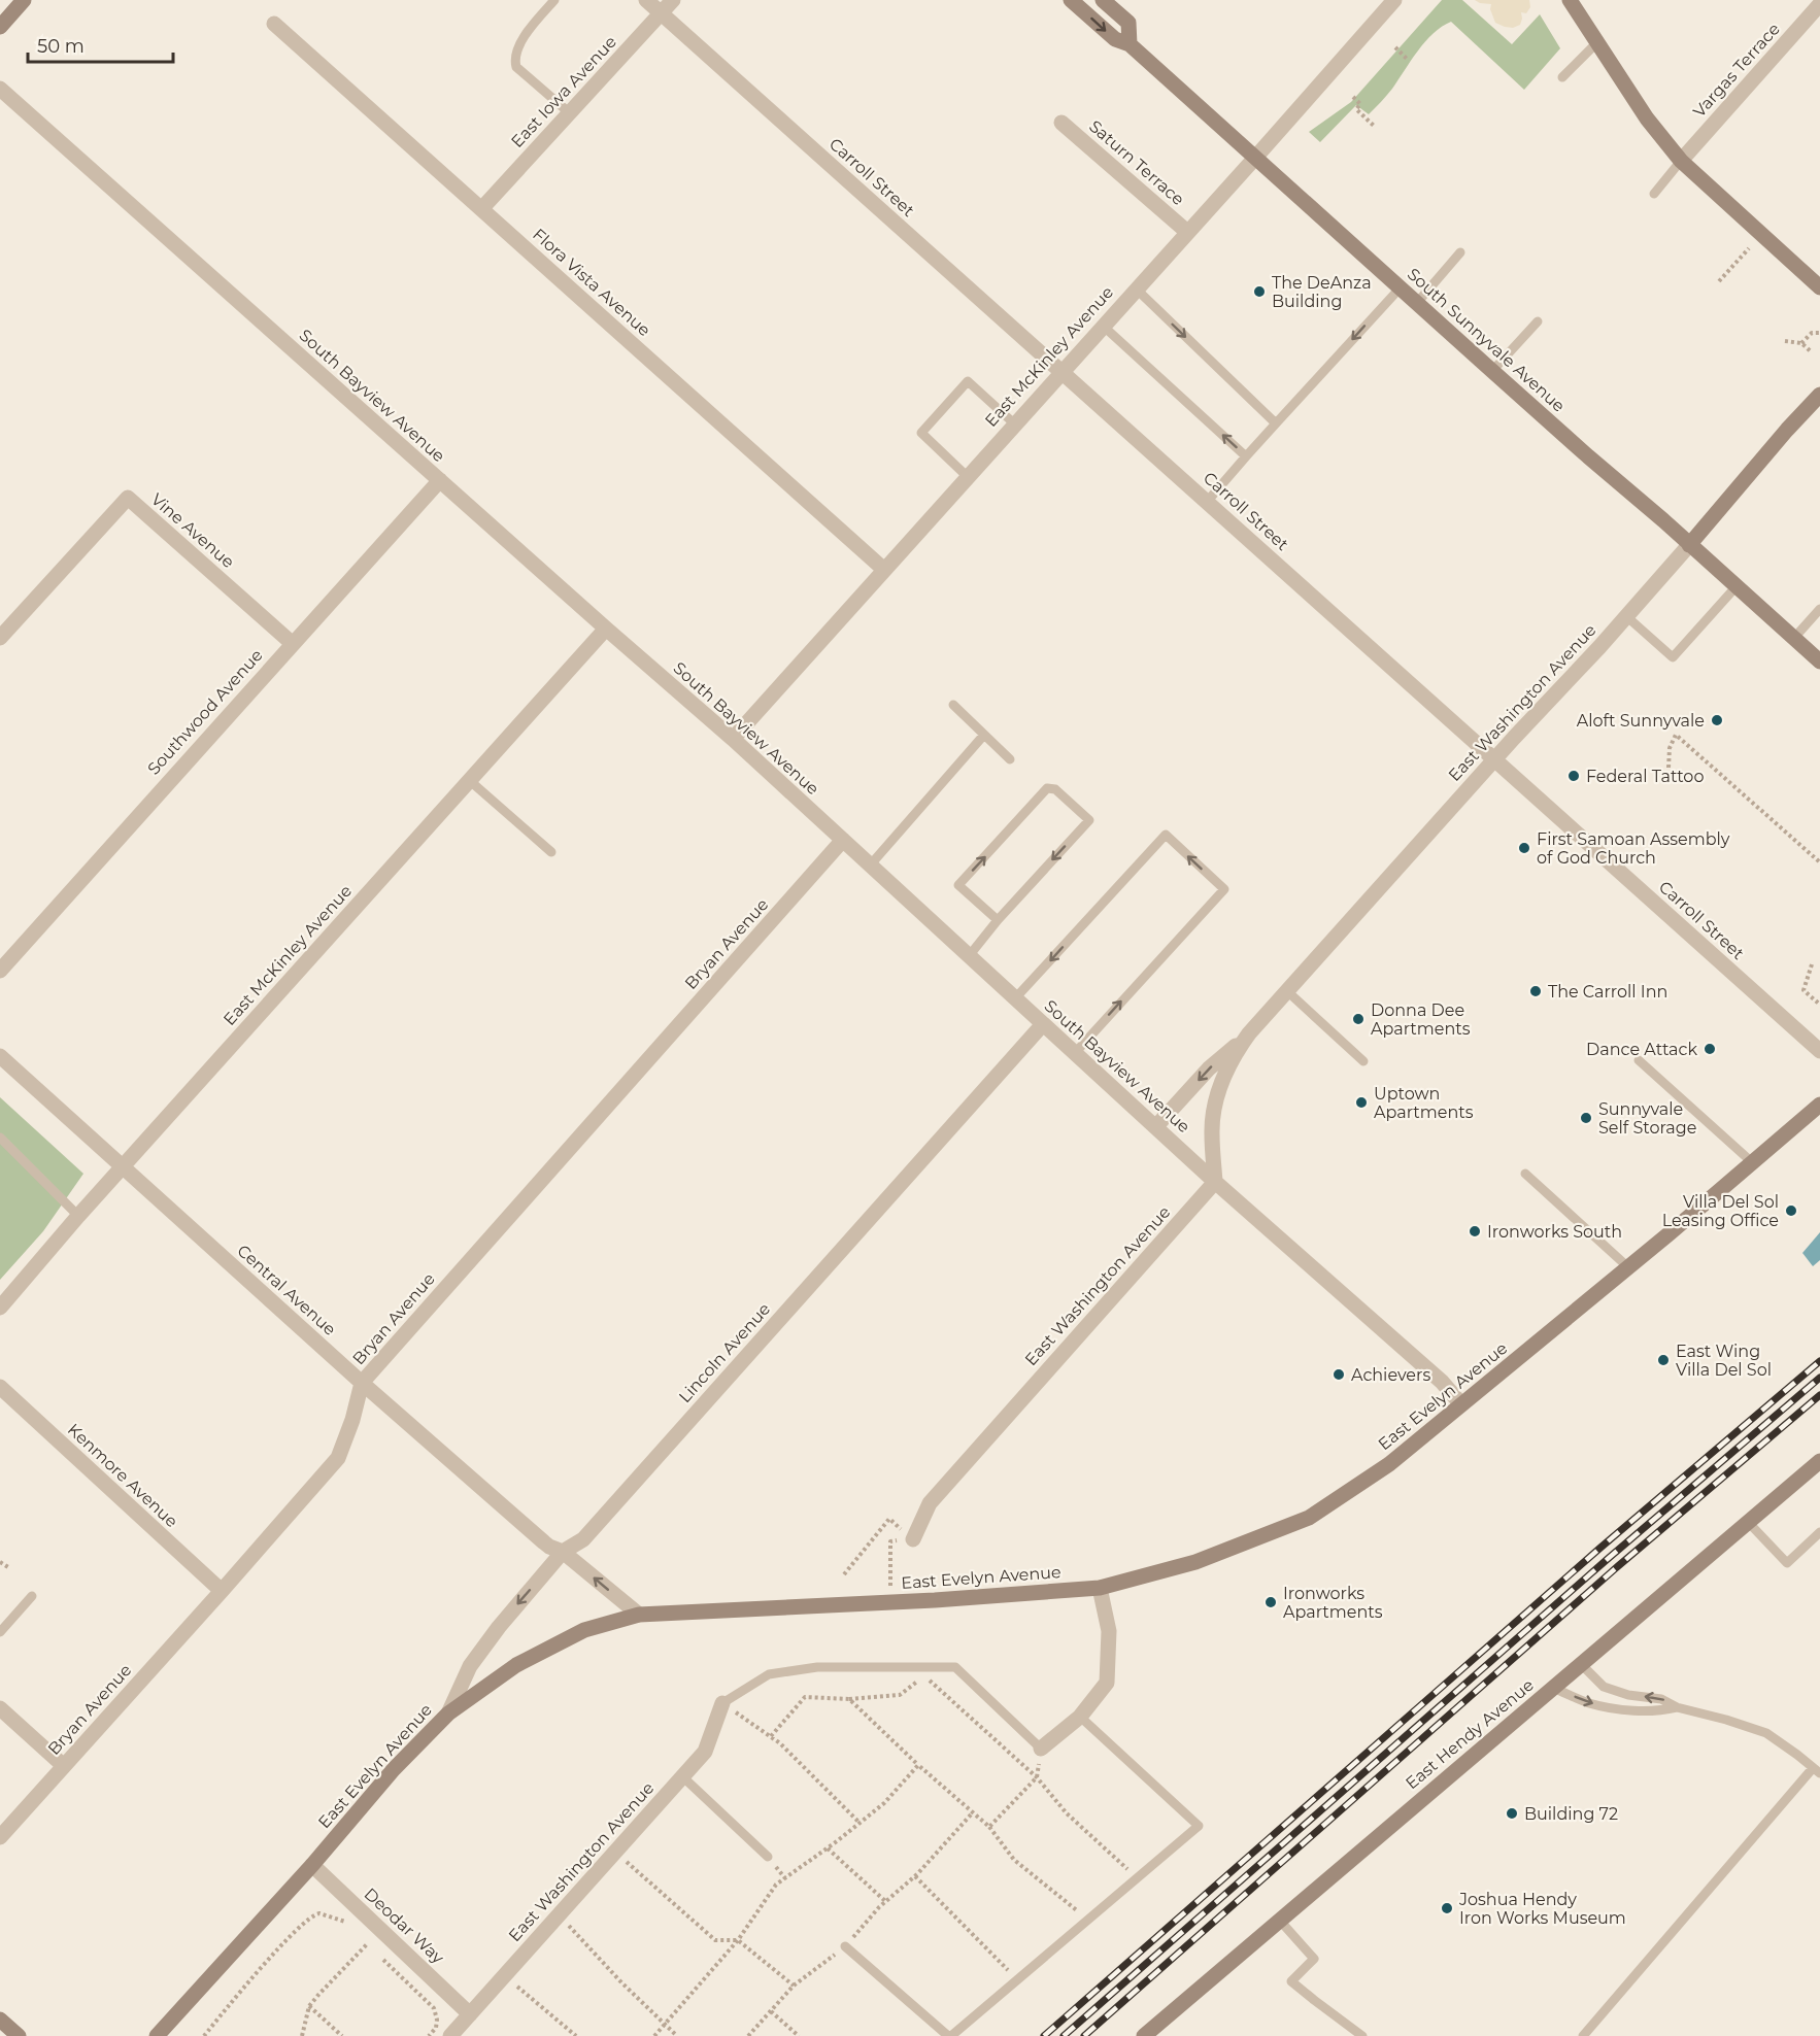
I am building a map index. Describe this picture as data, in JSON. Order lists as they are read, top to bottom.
{
  "streets": {
    "main road": [
      "South Sunnyvale Avenue",
      "East Washington Avenue",
      "East Evelyn Avenue",
      "East Hendy Avenue"
    ],
    "street": [
      "Vargas Terrace",
      "East Iowa Avenue",
      "Saturn Terrace",
      "Carroll Street",
      "Flora Vista Avenue",
      "East McKinley Avenue",
      "South Bayview Avenue",
      "Vine Avenue",
      "Southwood Avenue",
      "Bryan Avenue",
      "Central Avenue",
      "Lincoln Avenue",
      "Kenmore Avenue",
      "Deodar Way"
    ]
  },
  "crossings": [
    ["East Iowa Avenue", "Carroll Street"],
    ["East Iowa Avenue", "Flora Vista Avenue"],
    ["Saturn Terrace", "East McKinley Avenue"],
    ["Carroll Street", "East McKinley Avenue"],
    ["Carroll Street", "East Washington Avenue"],
    ["Flora Vista Avenue", "East McKinley Avenue"],
    ["South Sunnyvale Avenue", "East McKinley Avenue"],
    ["South Sunnyvale Avenue", "East Washington Avenue"],
    ["East McKinley Avenue", "South Bayview Avenue"],
    ["East McKinley Avenue", "Central Avenue"],
    ["South Bayview Avenue", "East Washington Avenue"],
    ["South Bayview Avenue", "Southwood Avenue"],
    ["South Bayview Avenue", "Bryan Avenue"],
    ["South Bayview Avenue", "Lincoln Avenue"],
    ["South Bayview Avenue", "East Evelyn Avenue"],
    ["Vine Avenue", "Southwood Avenue"],
    ["East Washington Avenue", "Deodar Way"],
    ["Bryan Avenue", "Central Avenue"],
    ["Bryan Avenue", "Kenmore Avenue"],
    ["Central Avenue", "Lincoln Avenue"],
    ["Central Avenue", "East Evelyn Avenue"],
    ["Lincoln Avenue", "East Evelyn Avenue"],
    ["East Evelyn Avenue", "Deodar Way"]
  ],
  "places": [
    "The DeAnza Building",
    "Aloft Sunnyvale",
    "Federal Tattoo",
    "First Samoan Assembly of God Church",
    "The Carroll Inn",
    "Donna Dee Apartments",
    "Dance Attack",
    "Uptown Apartments",
    "Sunnyvale Self Storage",
    "Villa Del Sol Leasing Office",
    "Ironworks South",
    "East Wing Villa Del Sol",
    "Achievers",
    "Ironworks Apartments",
    "Building 72",
    "Joshua Hendy Iron Works Museum"
  ],
  "scale_bar": "50 m"
}
